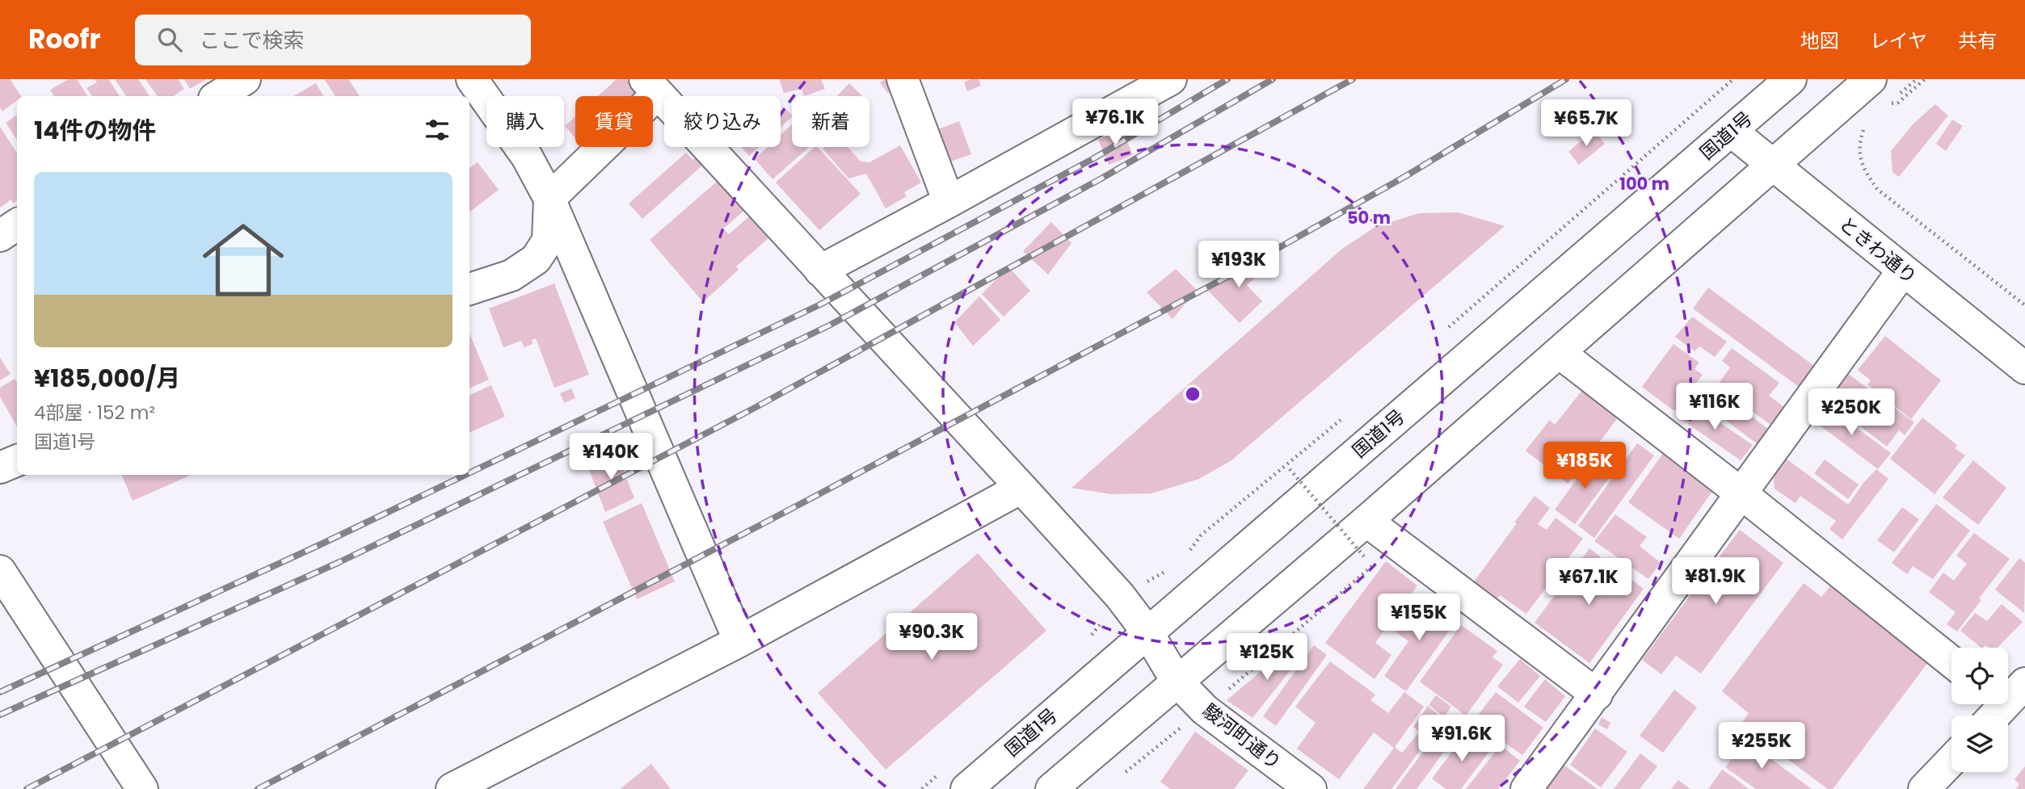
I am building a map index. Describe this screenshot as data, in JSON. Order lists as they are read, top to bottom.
{
  "streets": {
    "main road": ["国道1号", "ときわ通り", "駿河町通り"]
  },
  "crossings": [
    ["国道1号", "ときわ通り"],
    ["国道1号", "駿河町通り"]
  ],
  "page": {
    "header": "Roofr",
    "search": "ここで検索",
    "nav": ["地図", "レイヤ", "共有"],
    "chip": [
      "購入",
      "賃貸",
      "絞り込み",
      "新着"
    ],
    "heading": "14件の物件",
    "price": [
      "¥76.1K",
      "¥65.7K",
      "¥193K",
      "¥116K",
      "¥250K",
      "¥140K",
      "¥185K",
      "¥81.9K",
      "¥67.1K",
      "¥155K",
      "¥90.3K",
      "¥125K",
      "¥91.6K",
      "¥255K"
    ],
    "list": [
      {
        "name": "¥185,000/月",
        "note": "4部屋 · 152 m² · 国道1号"
      }
    ]
  },
  "rings": ["100 m", "50 m"]
}
